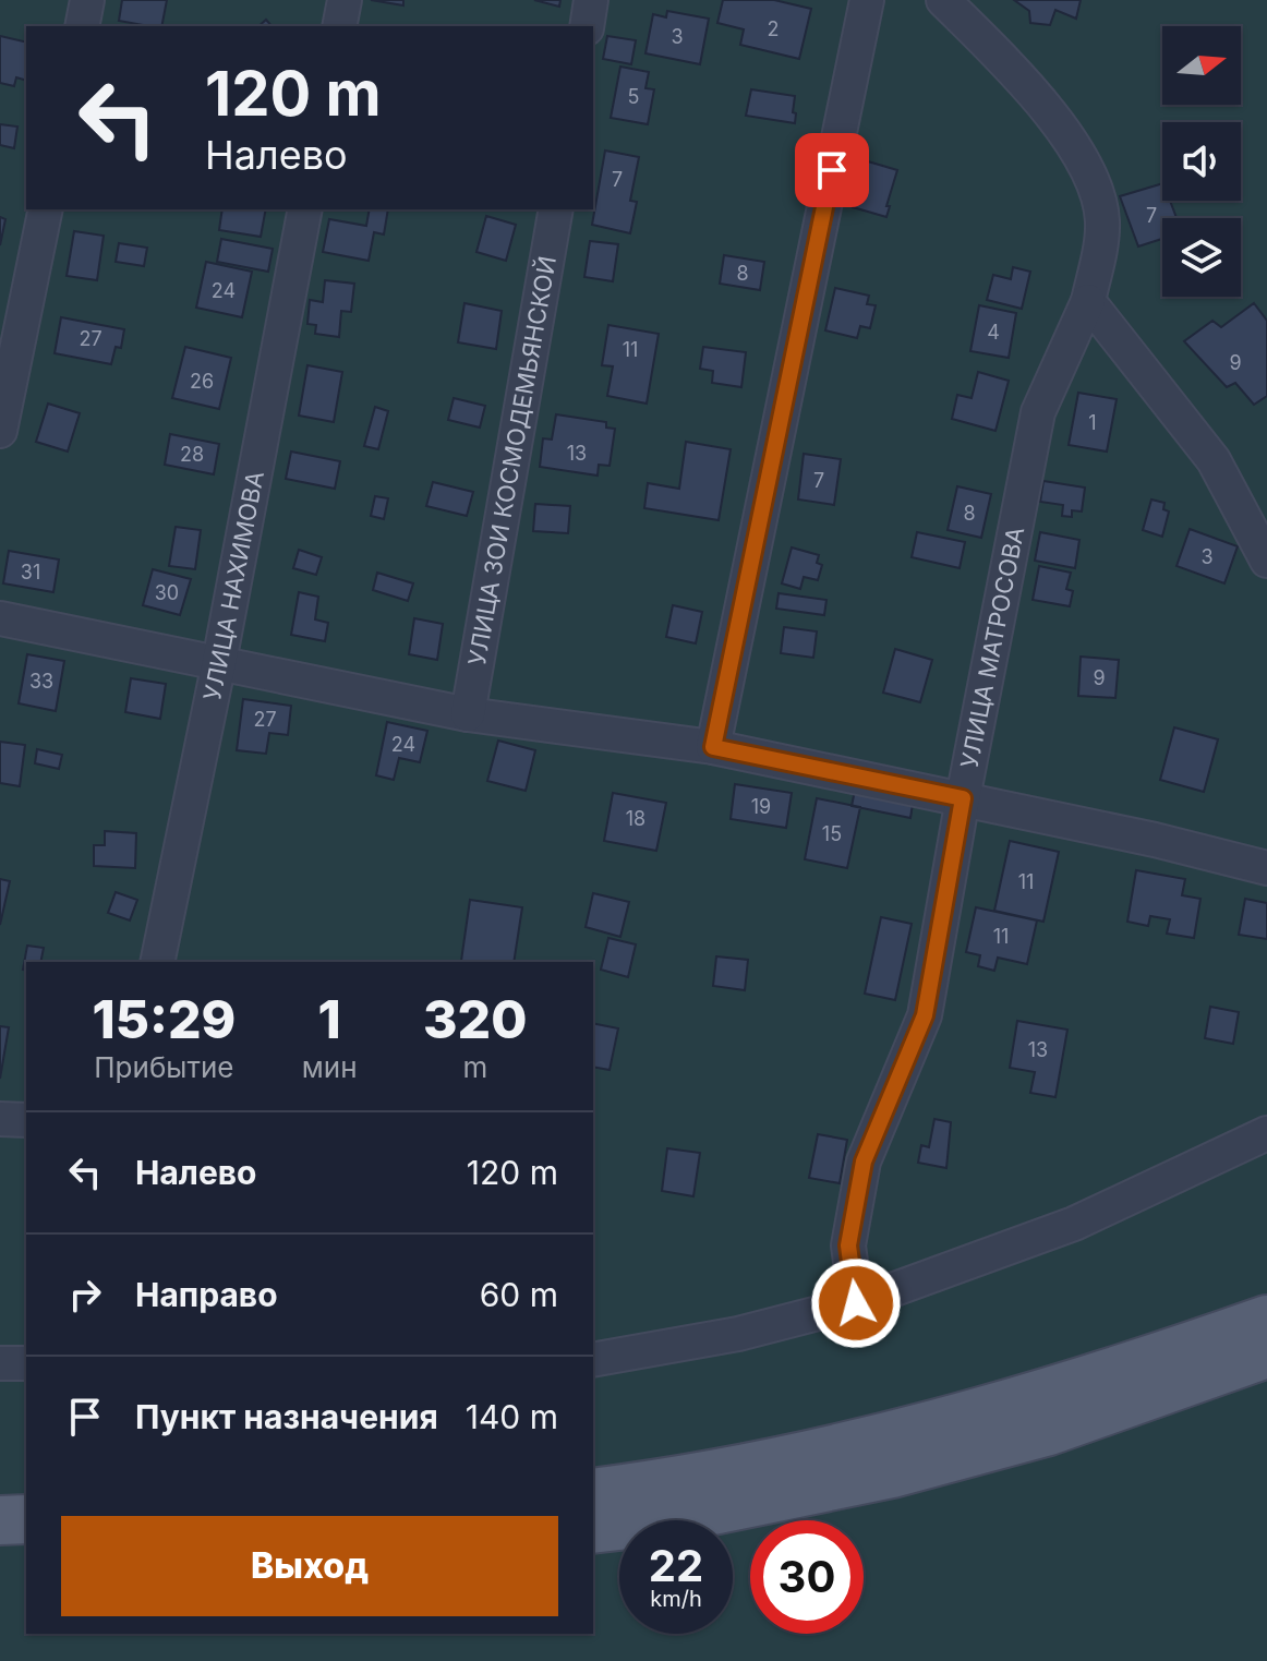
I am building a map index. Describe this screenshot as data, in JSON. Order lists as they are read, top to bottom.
{
  "streets": {
    "street": ["УЛИЦА ЗОИ КОСМОДЕМЬЯНСКОЙ", "УЛИЦА НАХИМОВА", "УЛИЦА МАТРОСОВА"]
  },
  "house_numbers": [
    "2",
    "3",
    "5",
    "7",
    "7",
    "8",
    "24",
    "4",
    "27",
    "11",
    "9",
    "26",
    "1",
    "13",
    "28",
    "7",
    "8",
    "3",
    "31",
    "30",
    "9",
    "33",
    "27",
    "24",
    "19",
    "18",
    "15",
    "11",
    "11",
    "13"
  ],
  "north": "right",
  "page": {
    "turn": ["120 m", "Налево"],
    "eta": [
      "15:29",
      "Прибытие",
      "1",
      "мин",
      "320",
      "m"
    ],
    "list": [
      {
        "name": "Налево",
        "value": "120 m"
      },
      {
        "name": "Направо",
        "value": "60 m"
      },
      {
        "name": "Пункт назначения",
        "value": "140 m"
      }
    ],
    "buttons": "Выход",
    "speed": "22 km/h",
    "limit": "30"
  }
}
